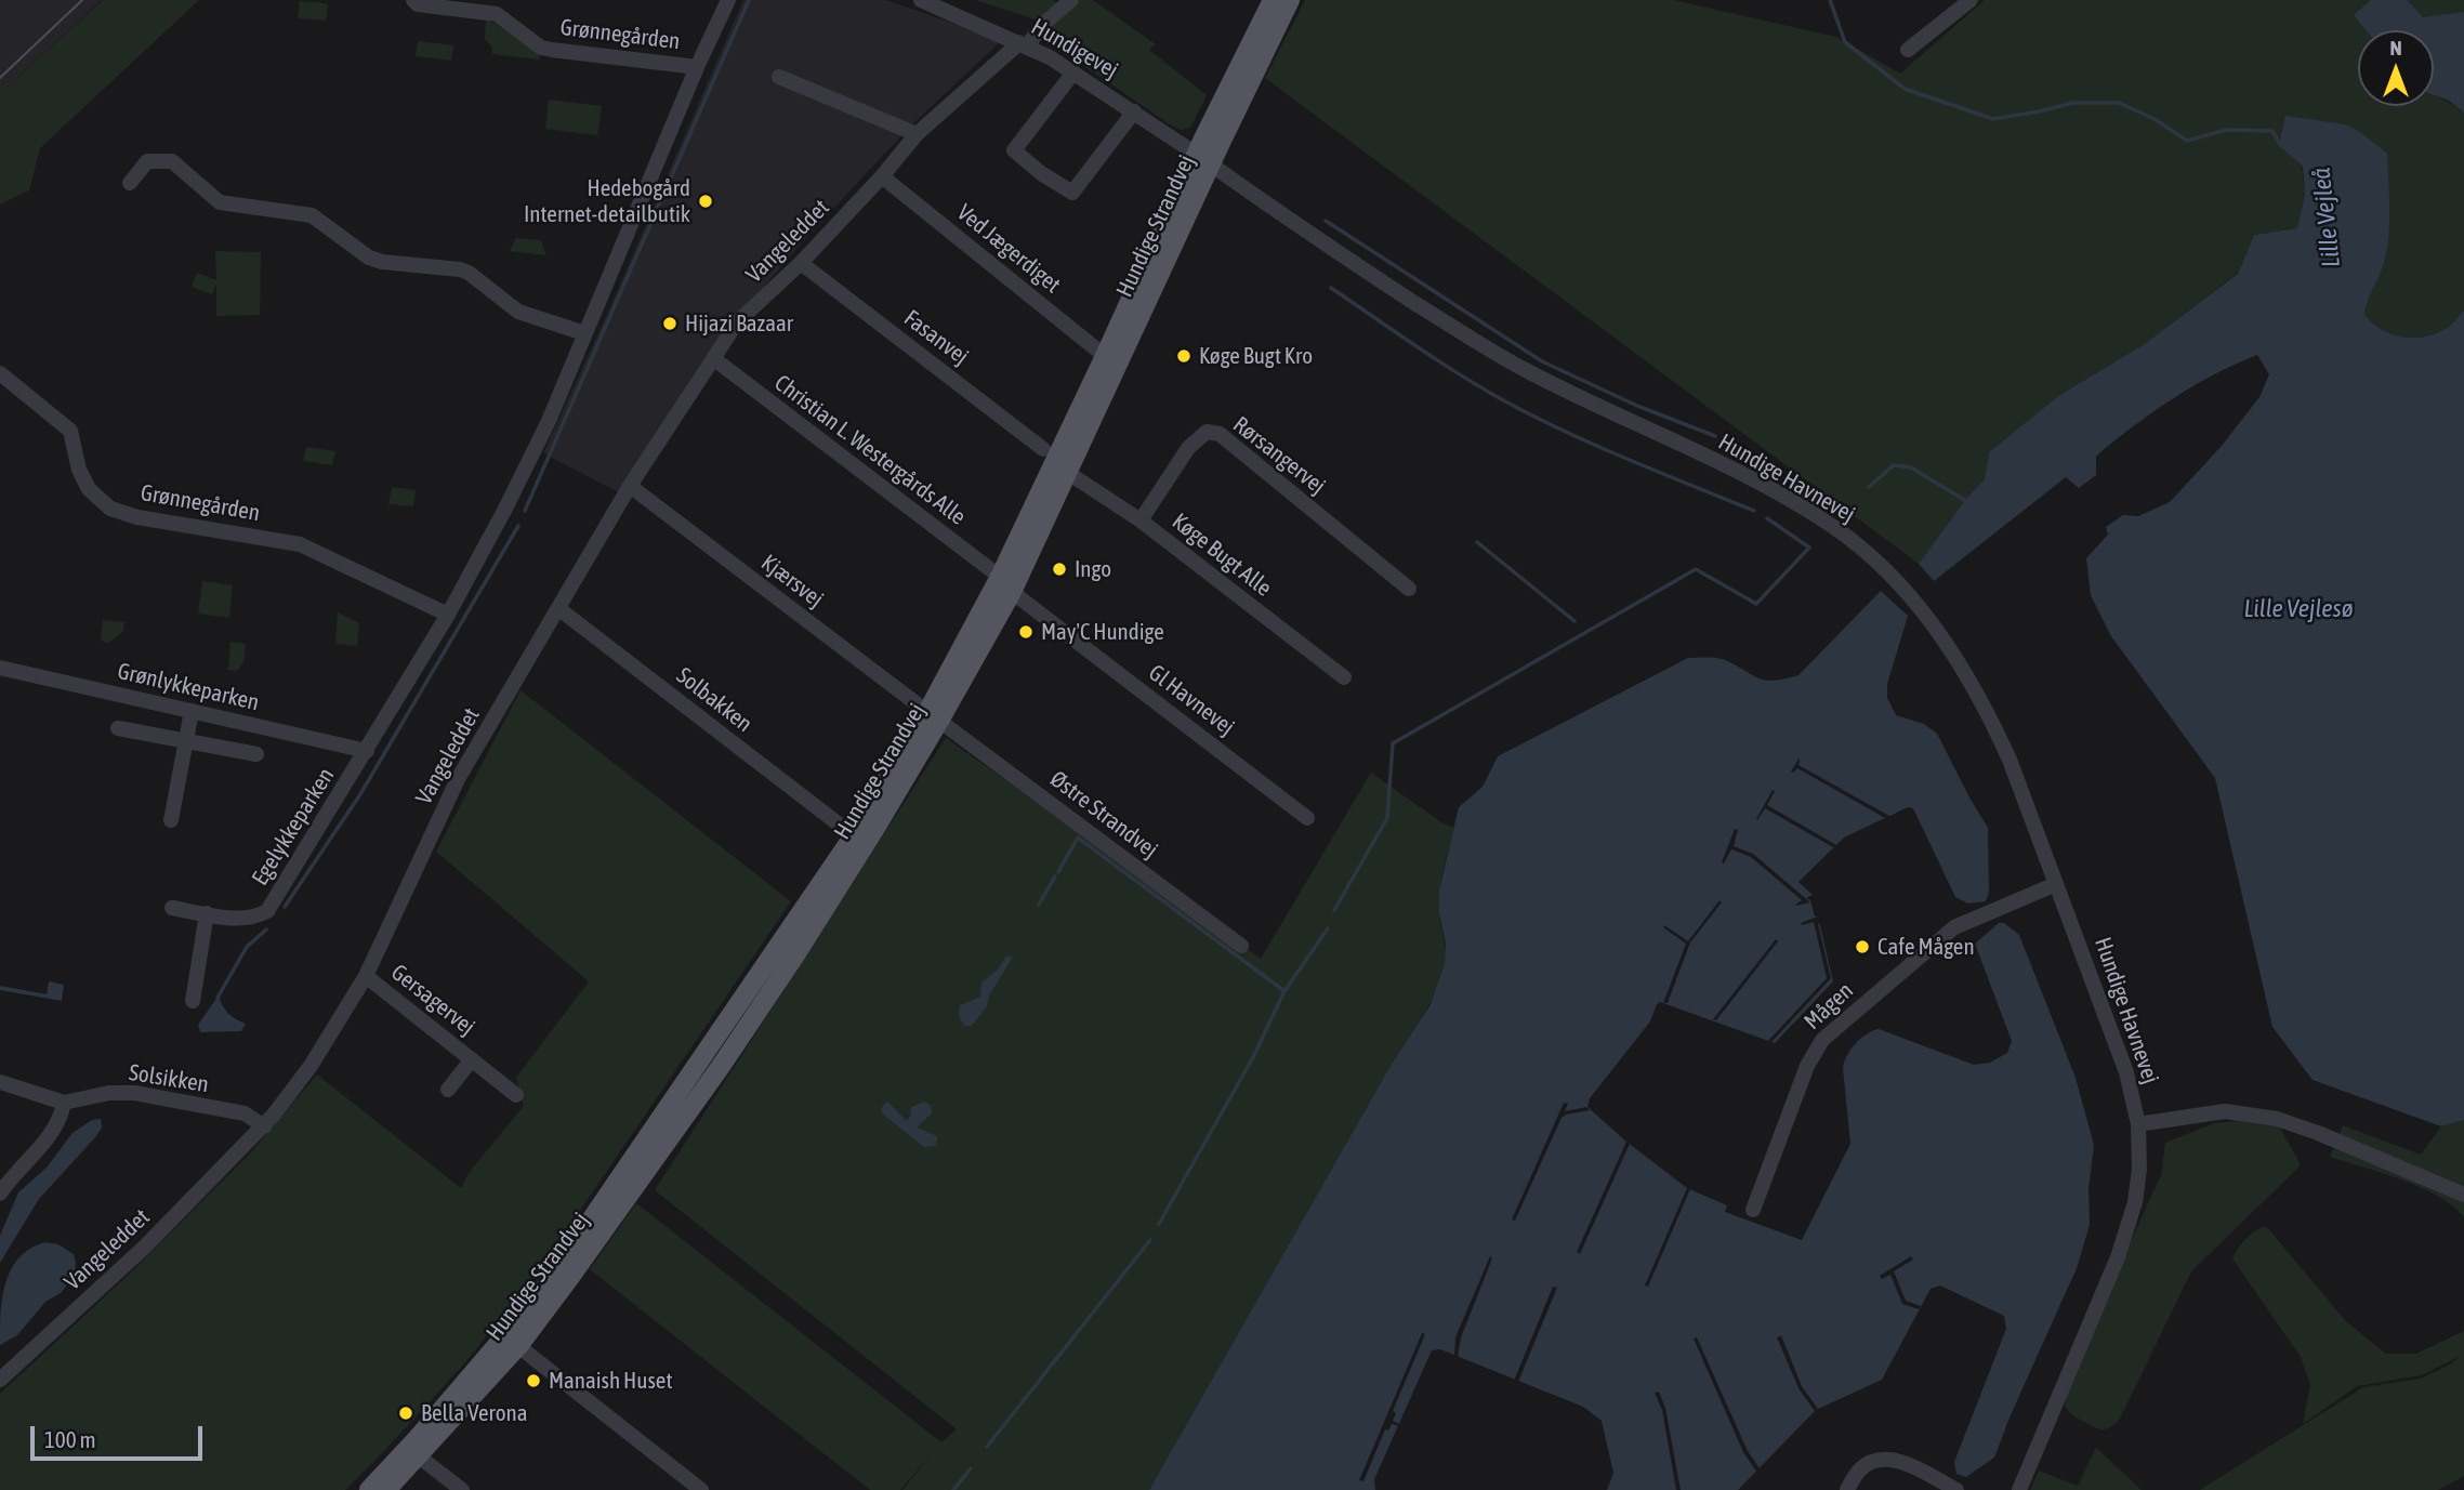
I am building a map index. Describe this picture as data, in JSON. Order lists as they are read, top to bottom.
{
  "streets": {
    "main road": ["Hundige Strandvej"],
    "street": [
      "Grønnegården",
      "Hundigevej",
      "Vangeleddet",
      "Ved Jægerdiget",
      "Fasanvej",
      "Christian L. Westergårds Alle",
      "Rørsangervej",
      "Hundige Havnevej",
      "Køge Bugt Alle",
      "Kjærsvej",
      "Grønlykkeparken",
      "Solbakken",
      "Gl Havnevej",
      "Østre Strandvej",
      "Egelykkeparken",
      "Gersagervej",
      "Mågen",
      "Solsikken"
    ]
  },
  "crossings": [
    ["Grønnegården", "Grønlykkeparken"],
    ["Grønnegården", "Egelykkeparken"],
    ["Hundigevej", "Hundige Strandvej"],
    ["Hundigevej", "Vangeleddet"],
    ["Hundigevej", "Hundige Havnevej"],
    ["Hundige Strandvej", "Ved Jægerdiget"],
    ["Hundige Strandvej", "Christian L. Westergårds Alle"],
    ["Hundige Strandvej", "Hundige Havnevej"],
    ["Hundige Strandvej", "Køge Bugt Alle"],
    ["Hundige Strandvej", "Kjærsvej"],
    ["Hundige Strandvej", "Gl Havnevej"],
    ["Hundige Strandvej", "Østre Strandvej"],
    ["Vangeleddet", "Ved Jægerdiget"],
    ["Vangeleddet", "Fasanvej"],
    ["Vangeleddet", "Christian L. Westergårds Alle"],
    ["Vangeleddet", "Kjærsvej"],
    ["Vangeleddet", "Solbakken"],
    ["Vangeleddet", "Gersagervej"],
    ["Vangeleddet", "Solsikken"],
    ["Christian L. Westergårds Alle", "Gl Havnevej"],
    ["Rørsangervej", "Køge Bugt Alle"],
    ["Hundige Havnevej", "Mågen"],
    ["Kjærsvej", "Østre Strandvej"],
    ["Grønlykkeparken", "Egelykkeparken"]
  ],
  "water": ["Lille Vejleå", "Lille Vejlesø"],
  "places": [
    "Hedebogård Internet-detailbutik",
    "Hijazi Bazaar",
    "Køge Bugt Kro",
    "Ingo",
    "May'C Hundige",
    "Cafe Mågen",
    "Manaish Huset",
    "Bella Verona"
  ],
  "scale_bar": "100 m",
  "north": "top"
}
